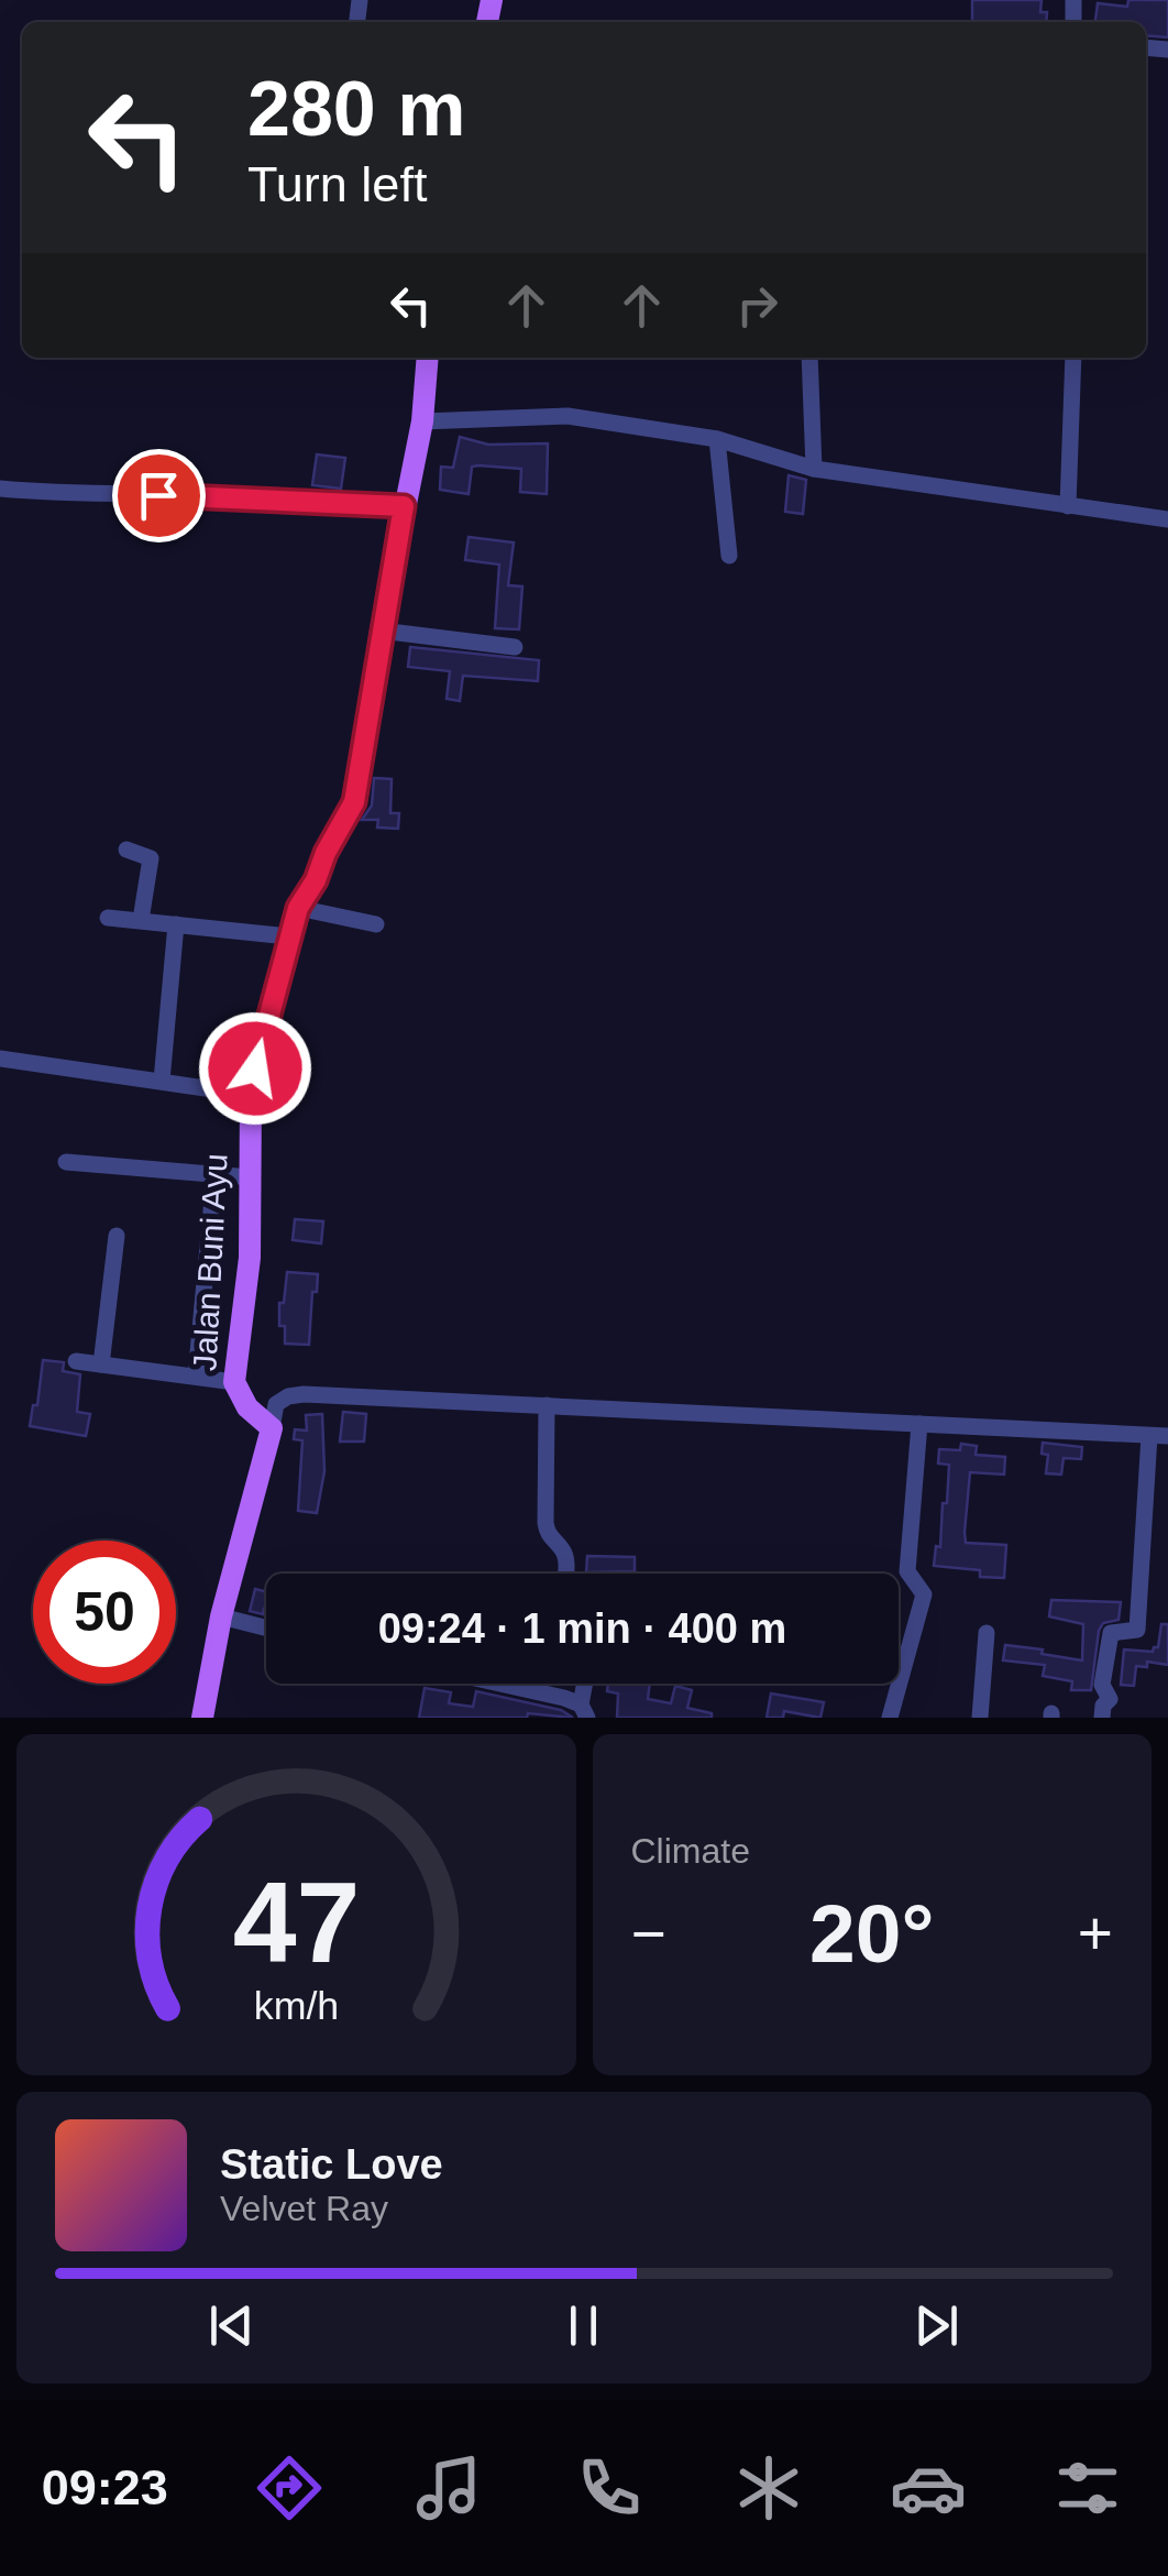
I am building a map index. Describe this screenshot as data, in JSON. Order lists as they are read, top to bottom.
{
  "streets": {
    "main road": ["Jalan Buni Ayu"]
  },
  "page": {
    "turn": ["280 m", "Turn left"],
    "limit": "50",
    "trip": "09:24 · 1 min · 400 m",
    "tile": "Climate",
    "heat": ["−", "20°", "+"],
    "song": ["Static Love", "Velvet Ray"],
    "tabs": "09:23",
    "gauge": ["47", "km/h"]
  }
}
